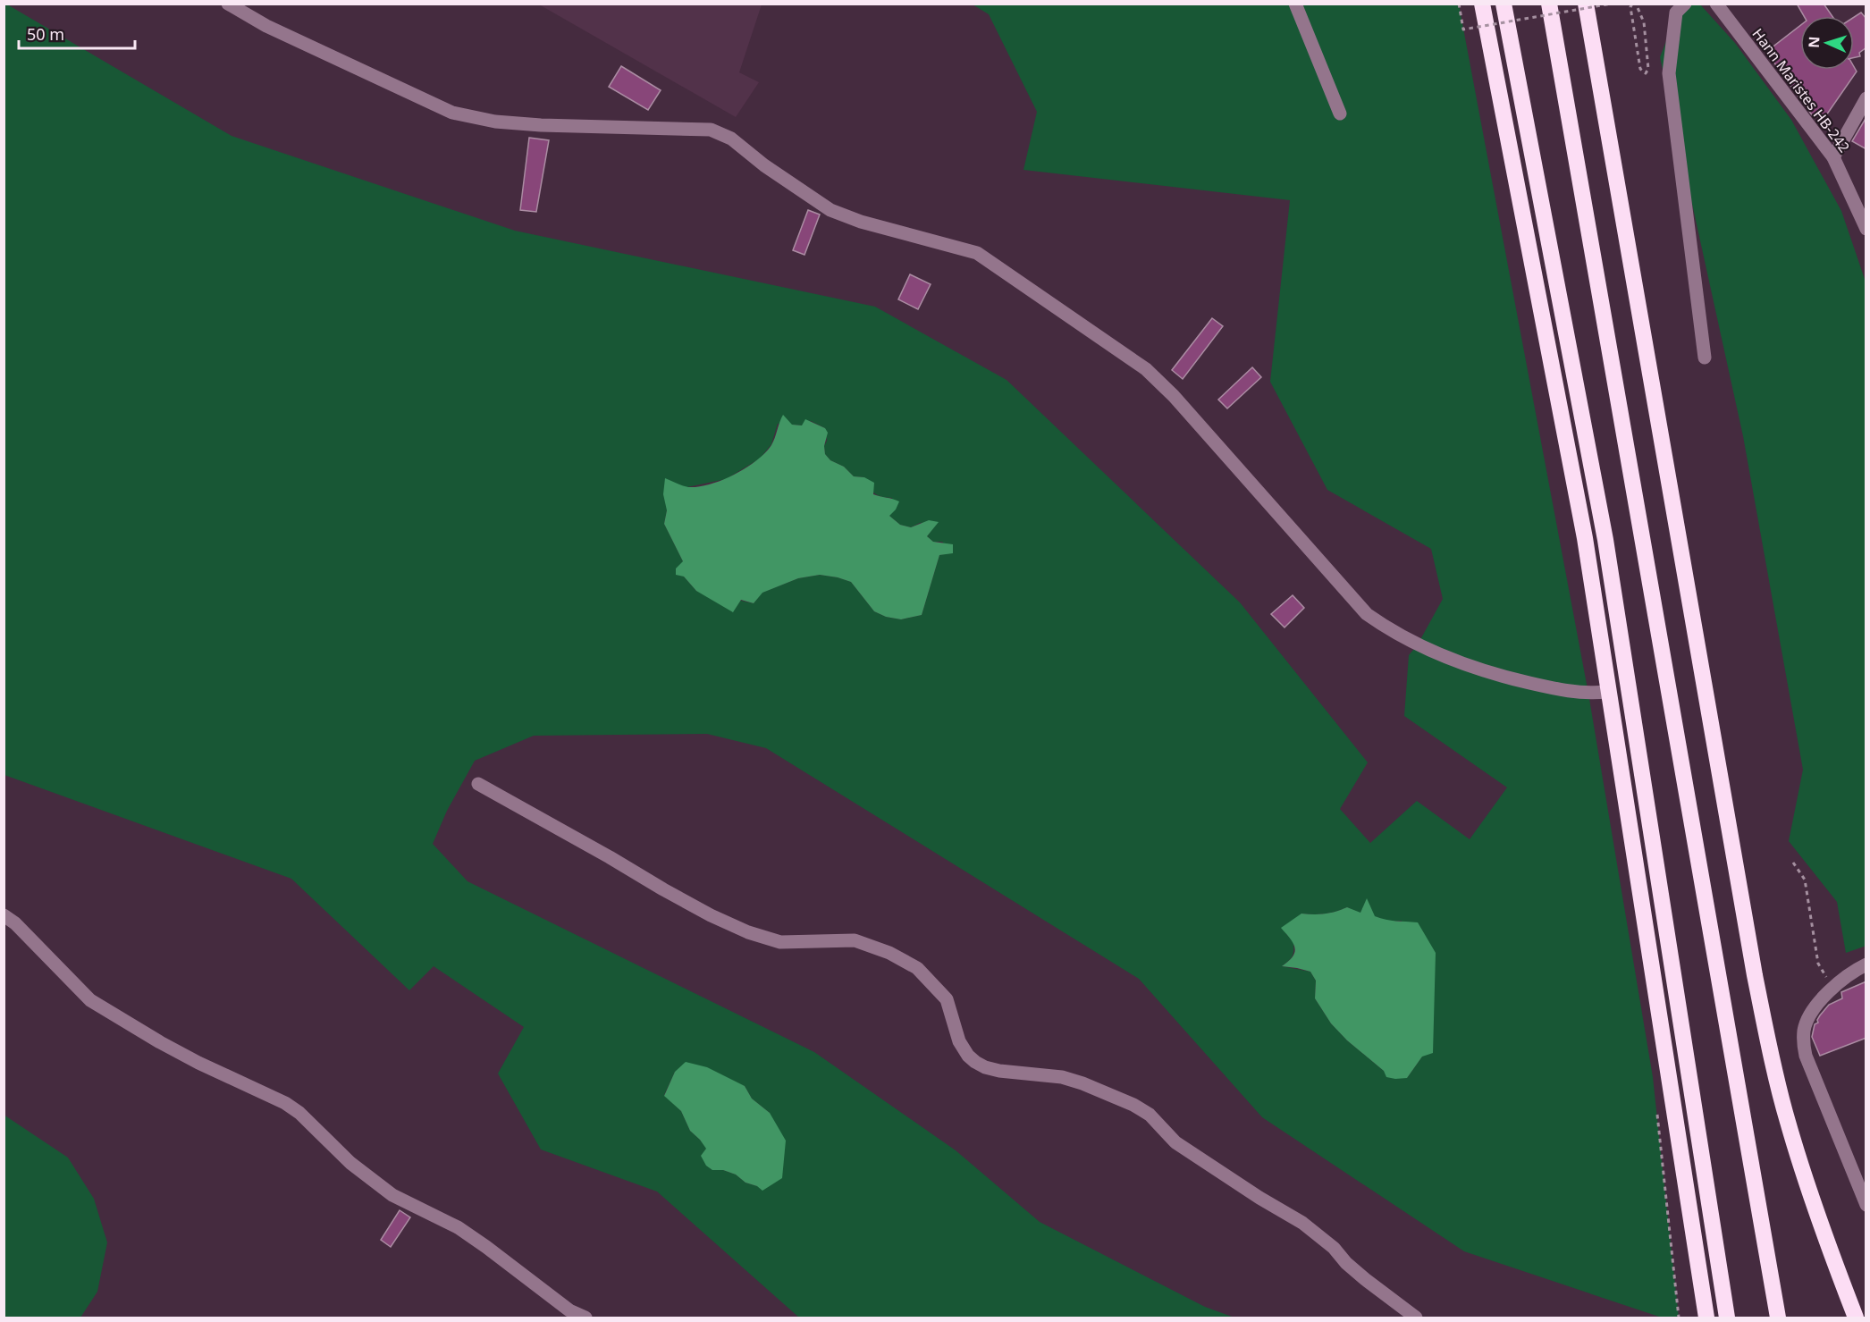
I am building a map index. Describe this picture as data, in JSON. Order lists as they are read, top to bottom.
{
  "streets": {
    "street": ["Hann Maristes HB-242"]
  },
  "scale_bar": "50 m",
  "north": "left"
}
